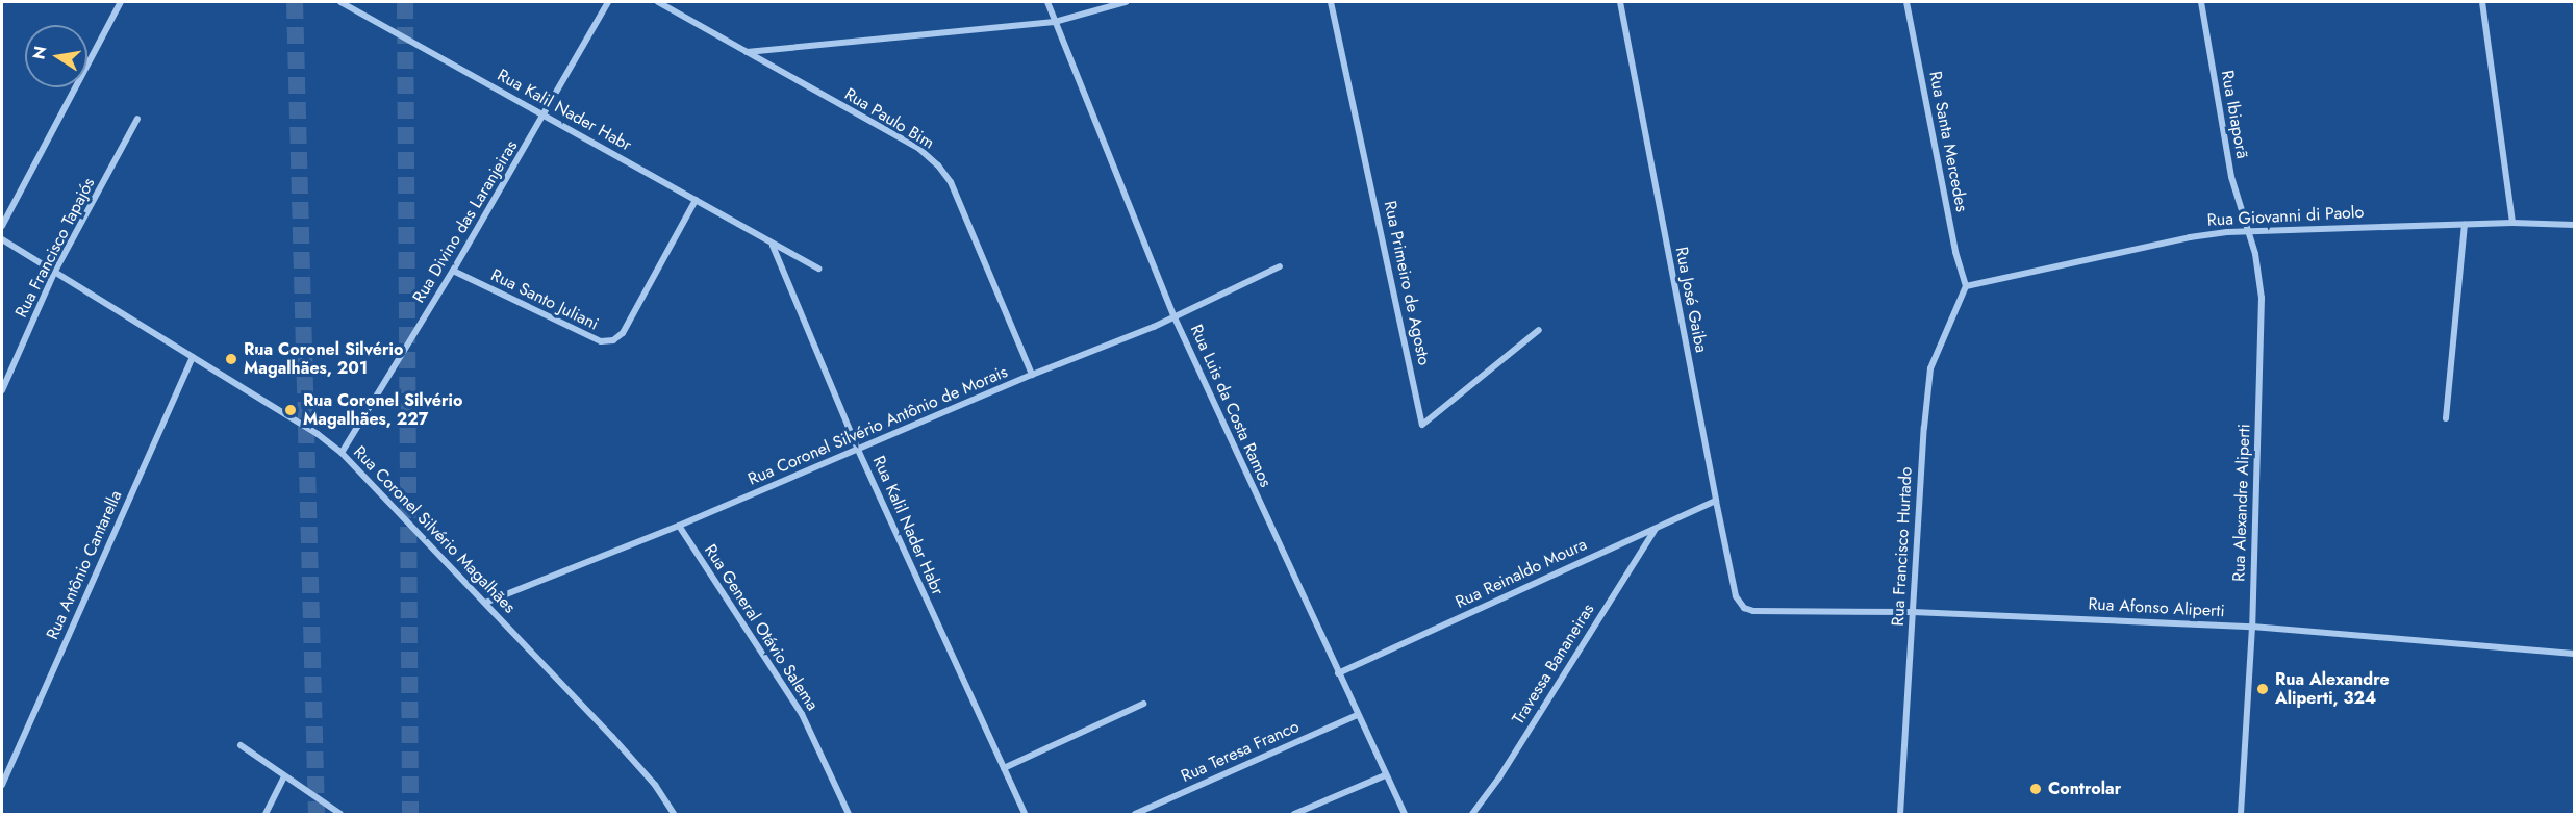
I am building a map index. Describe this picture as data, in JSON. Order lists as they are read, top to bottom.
{
  "streets": {
    "street": [
      "Rua Kalil Nader Habr",
      "Rua Ibiaporã",
      "Rua Paulo Bim",
      "Rua Santa Mercedes",
      "Rua Giovanni di Paolo",
      "Rua Divino das Laranjeiras",
      "Rua Francisco Tapajós",
      "Rua Primeiro de Agosto",
      "Rua Santo Juliani",
      "Rua José Gaiba",
      "Rua Luis da Costa Ramos",
      "Rua Coronel Silvério Antônio de Morais",
      "Rua Alexandre Aliperti",
      "Rua Coronel Silvério Magalhães",
      "Rua Francisco Hurtado",
      "Rua Antônio Cantarella",
      "Rua Reinaldo Moura",
      "Rua Afonso Aliperti",
      "Rua General Otávio Salema",
      "Travessa Bananeiras",
      "Rua Teresa Franco"
    ]
  },
  "crossings": [
    ["Rua Kalil Nader Habr", "Rua Divino das Laranjeiras"],
    ["Rua Kalil Nader Habr", "Rua Santo Juliani"],
    ["Rua Kalil Nader Habr", "Rua Coronel Silvério Antônio de Morais"],
    ["Rua Ibiaporã", "Rua Giovanni di Paolo"],
    ["Rua Ibiaporã", "Rua Alexandre Aliperti"],
    ["Rua Paulo Bim", "Rua Coronel Silvério Antônio de Morais"],
    ["Rua Santa Mercedes", "Rua Giovanni di Paolo"],
    ["Rua Santa Mercedes", "Rua Francisco Hurtado"],
    ["Rua Giovanni di Paolo", "Rua Alexandre Aliperti"],
    ["Rua Giovanni di Paolo", "Rua Francisco Hurtado"],
    ["Rua Divino das Laranjeiras", "Rua Santo Juliani"],
    ["Rua Divino das Laranjeiras", "Rua Coronel Silvério Magalhães"],
    ["Rua Francisco Tapajós", "Rua Coronel Silvério Magalhães"],
    ["Rua José Gaiba", "Rua Reinaldo Moura"],
    ["Rua José Gaiba", "Rua Afonso Aliperti"],
    ["Rua Luis da Costa Ramos", "Rua Coronel Silvério Antônio de Morais"],
    ["Rua Luis da Costa Ramos", "Rua Reinaldo Moura"],
    ["Rua Luis da Costa Ramos", "Rua Teresa Franco"],
    ["Rua Coronel Silvério Antônio de Morais", "Rua Coronel Silvério Magalhães"],
    ["Rua Coronel Silvério Antônio de Morais", "Rua General Otávio Salema"],
    ["Rua Alexandre Aliperti", "Rua Afonso Aliperti"],
    ["Rua Coronel Silvério Magalhães", "Rua Antônio Cantarella"],
    ["Rua Francisco Hurtado", "Rua Afonso Aliperti"],
    ["Rua Reinaldo Moura", "Travessa Bananeiras"]
  ],
  "places": [
    "Rua Coronel Silvério Magalhães, 201",
    "Rua Coronel Silvério Magalhães, 227",
    "Rua Alexandre Aliperti, 324",
    "Controlar"
  ],
  "north": "left"
}
